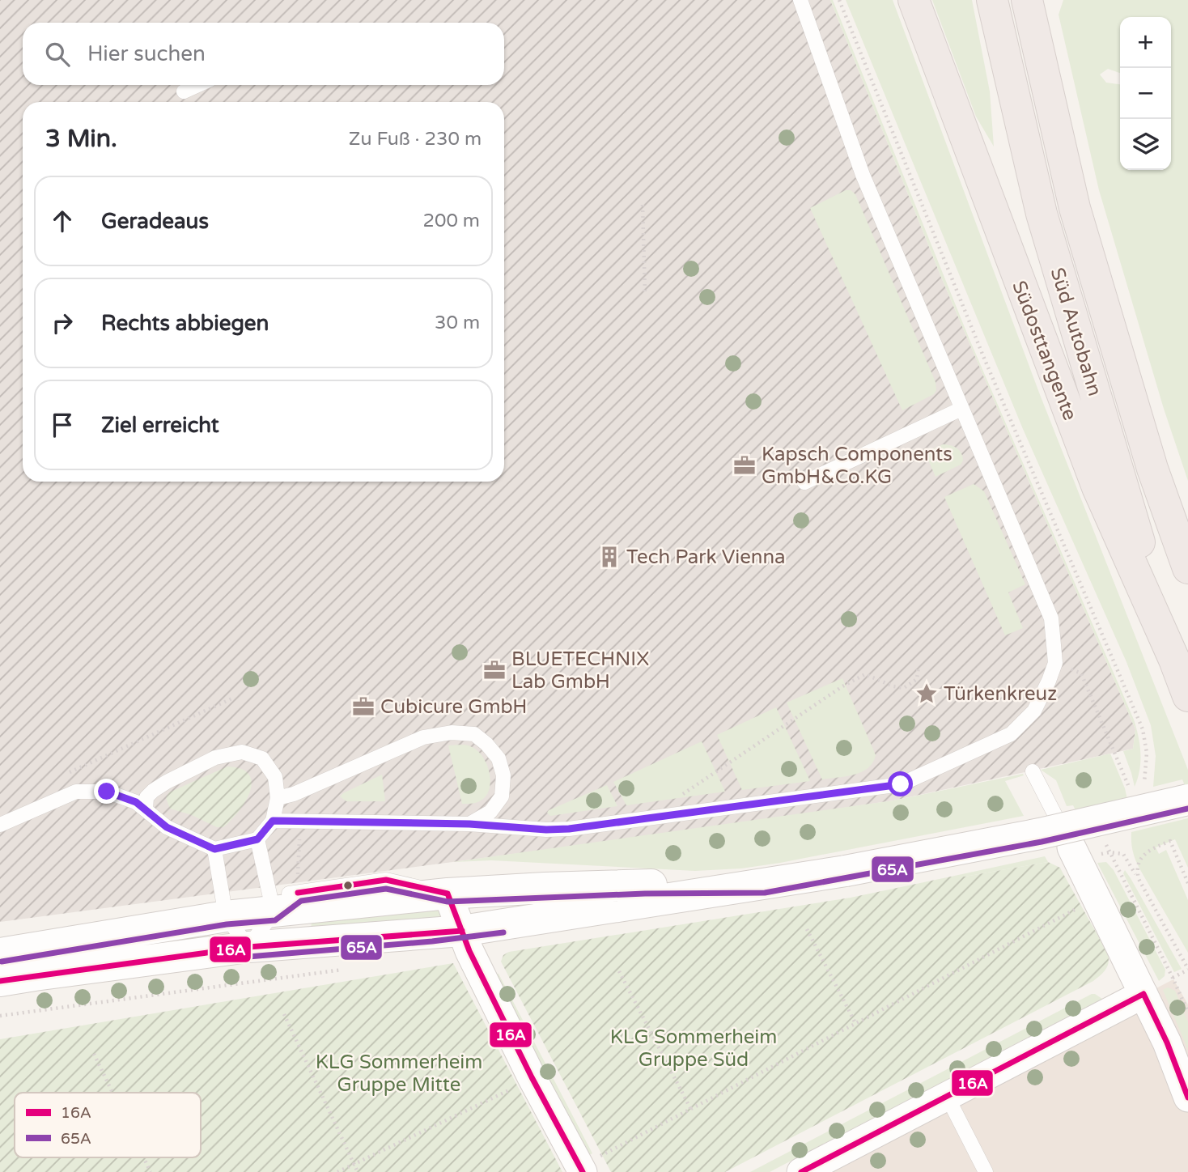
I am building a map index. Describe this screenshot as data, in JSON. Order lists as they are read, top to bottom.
{
  "streets": {
    "highway": ["Süd Autobahn", "Südosttangente"]
  },
  "crossings": [
    ["Süd Autobahn", "Südosttangente"]
  ],
  "parks": ["KLG Sommerheim Gruppe Süd", "KLG Sommerheim Gruppe Mitte"],
  "places": {
    "office": ["Kapsch Components GmbH&Co.KG", "BLUETECHNIX Lab GmbH", "Cubicure GmbH"],
    "building": ["Tech Park Vienna"],
    "place": ["Türkenkreuz"]
  },
  "lines": ["transit line 65A", "transit line 16A"],
  "legend": ["16A", "65A"],
  "page": {
    "map_buttons": ["+", "−"],
    "search": "Hier suchen",
    "heading": ["3 Min.", "Zu Fuß · 230 m"],
    "list": [
      ["Geradeaus", "200 m"],
      ["Rechts abbiegen", "30 m"],
      "Ziel erreicht"
    ]
  }
}
